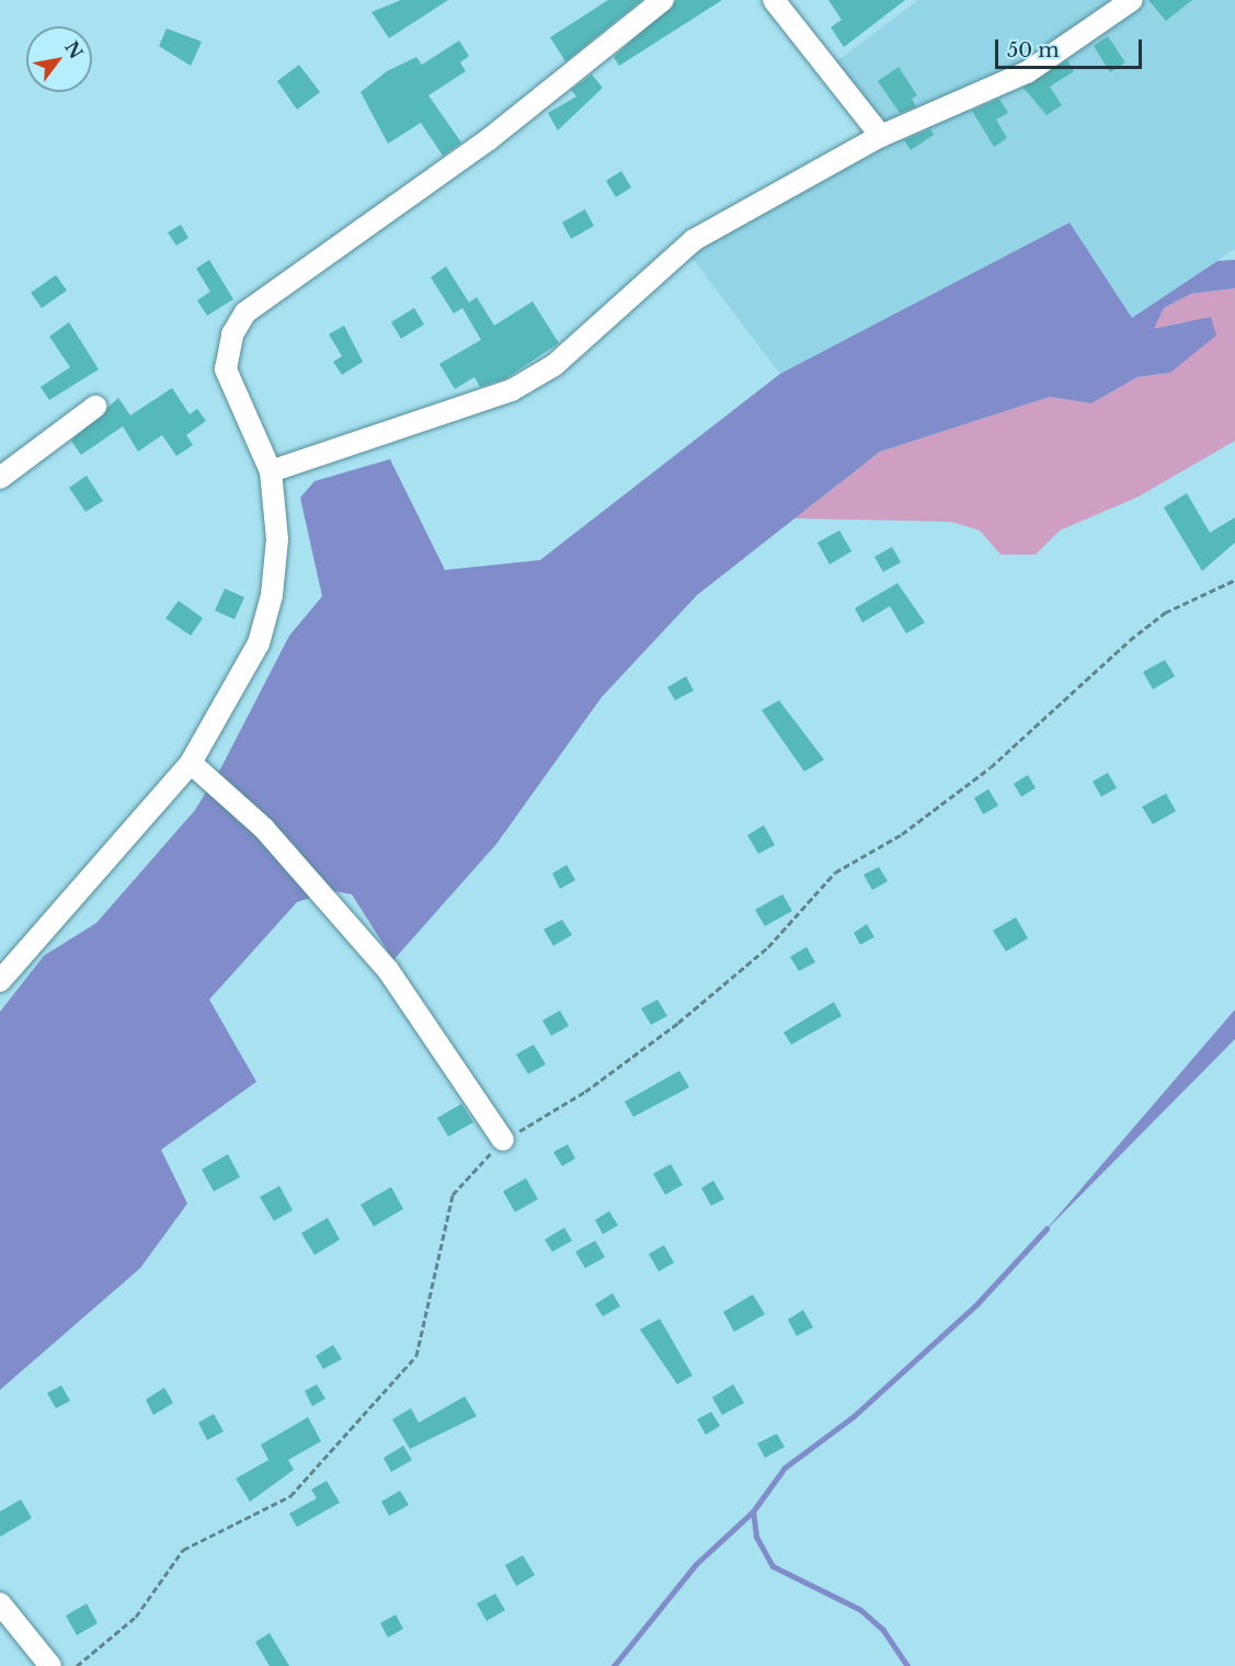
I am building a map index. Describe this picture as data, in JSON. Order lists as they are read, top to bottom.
{
  "scale_bar": "50 m",
  "north": "top right"
}
